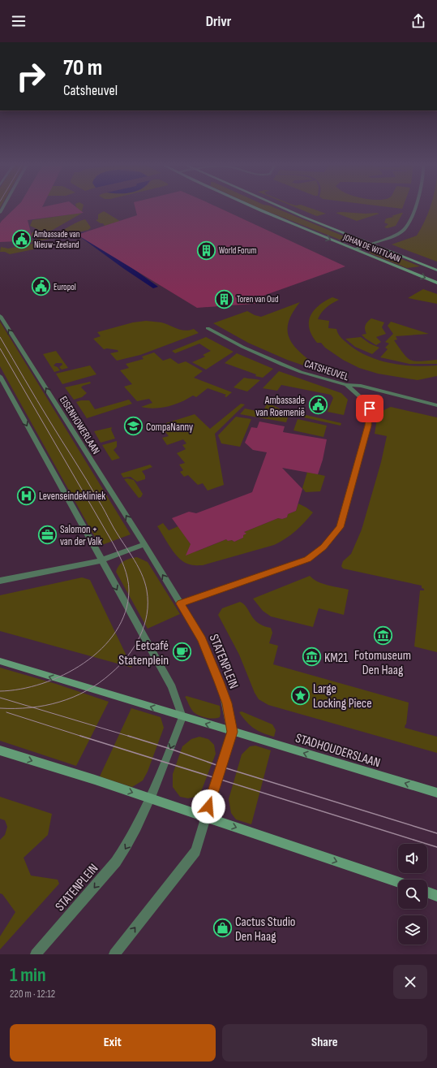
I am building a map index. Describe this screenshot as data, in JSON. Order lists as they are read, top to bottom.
{
  "streets": {
    "main road": ["JOHAN DE WITTLAAN", "STADHOUDERSLAAN"],
    "street": ["CATSHEUVEL", "EISENHOWERLAAN", "STATENPLEIN"]
  },
  "crossings": [
    ["CATSHEUVEL", "STATENPLEIN"],
    ["EISENHOWERLAAN", "STATENPLEIN"],
    ["STATENPLEIN", "STADHOUDERSLAAN"]
  ],
  "one_way": ["STADHOUDERSLAAN"],
  "places": {
    "public building": ["Ambassade van Nieuw-Zeeland", "Europol", "Ambassade van Roemenië"],
    "building": ["World Forum", "Toren van Oud"],
    "school or university": ["CompaNanny"],
    "hospital": ["Levenseindekliniek"],
    "office": ["Salomon + van der Valk"],
    "museum": ["Fotomuseum Den Haag", "KM21"],
    "cafe": ["Eetcafé Statenplein"],
    "place": ["Large Locking Piece"],
    "shop": ["Cactus Studio Den Haag"]
  },
  "page": {
    "header": "Drivr",
    "turn": ["70 m", "Catsheuvel"],
    "heading": ["1 min", "220 m · 12:12"],
    "buttons": ["Exit", "Share"]
  }
}
